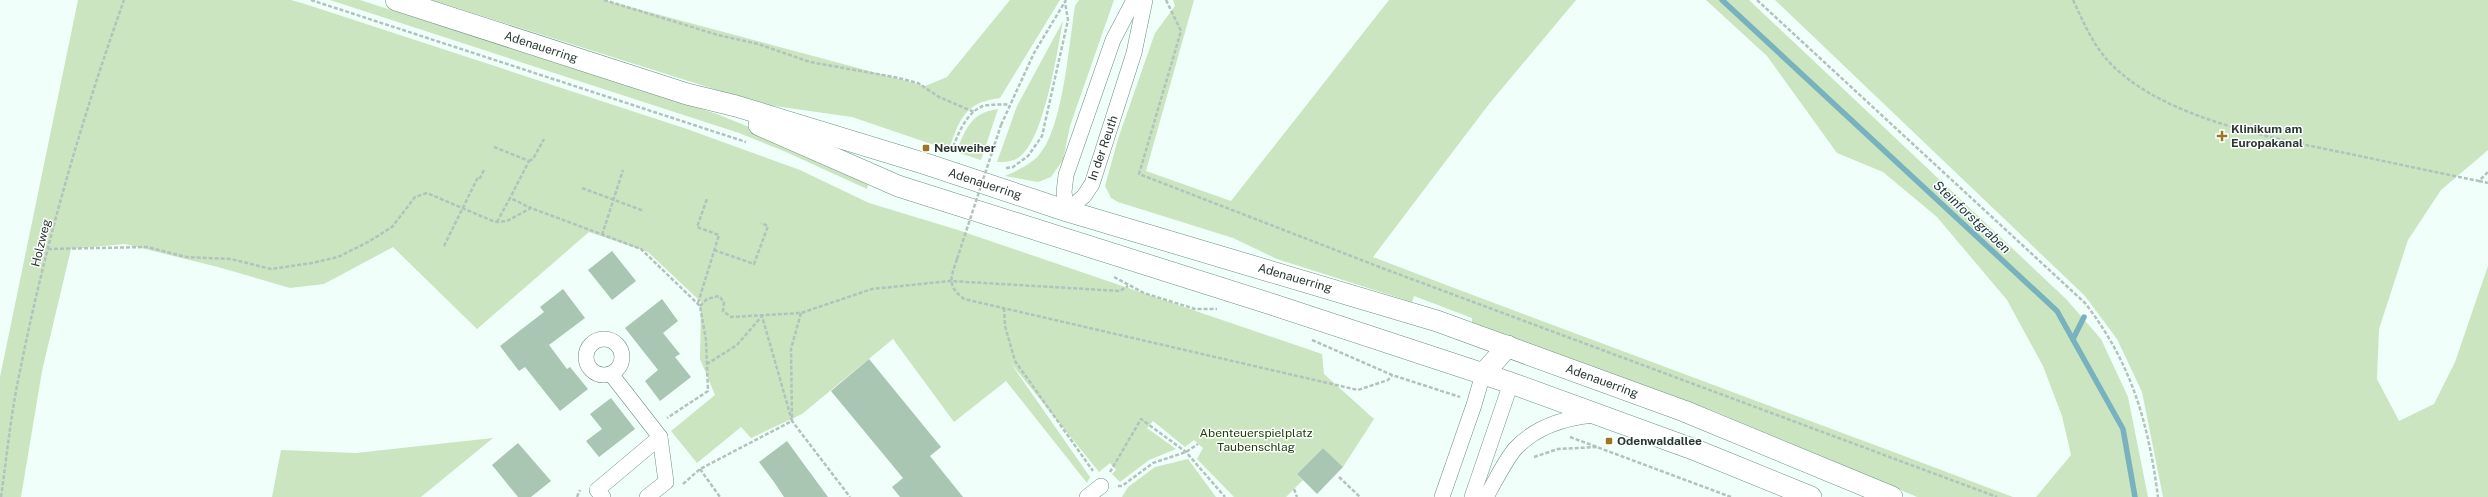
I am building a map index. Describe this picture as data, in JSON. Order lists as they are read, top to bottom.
{
  "streets": {
    "main road": ["Adenauerring"],
    "street": ["In der Reuth"],
    "path": ["Holzweg"]
  },
  "crossings": [
    ["Adenauerring", "In der Reuth"]
  ],
  "water": ["Steinforstgraben"],
  "parks": ["Abenteuerspielplatz Taubenschlag"],
  "places": {
    "health": ["Klinikum am Europakanal"],
    "transit": ["Neuweiher", "Odenwaldallee"]
  }
}
